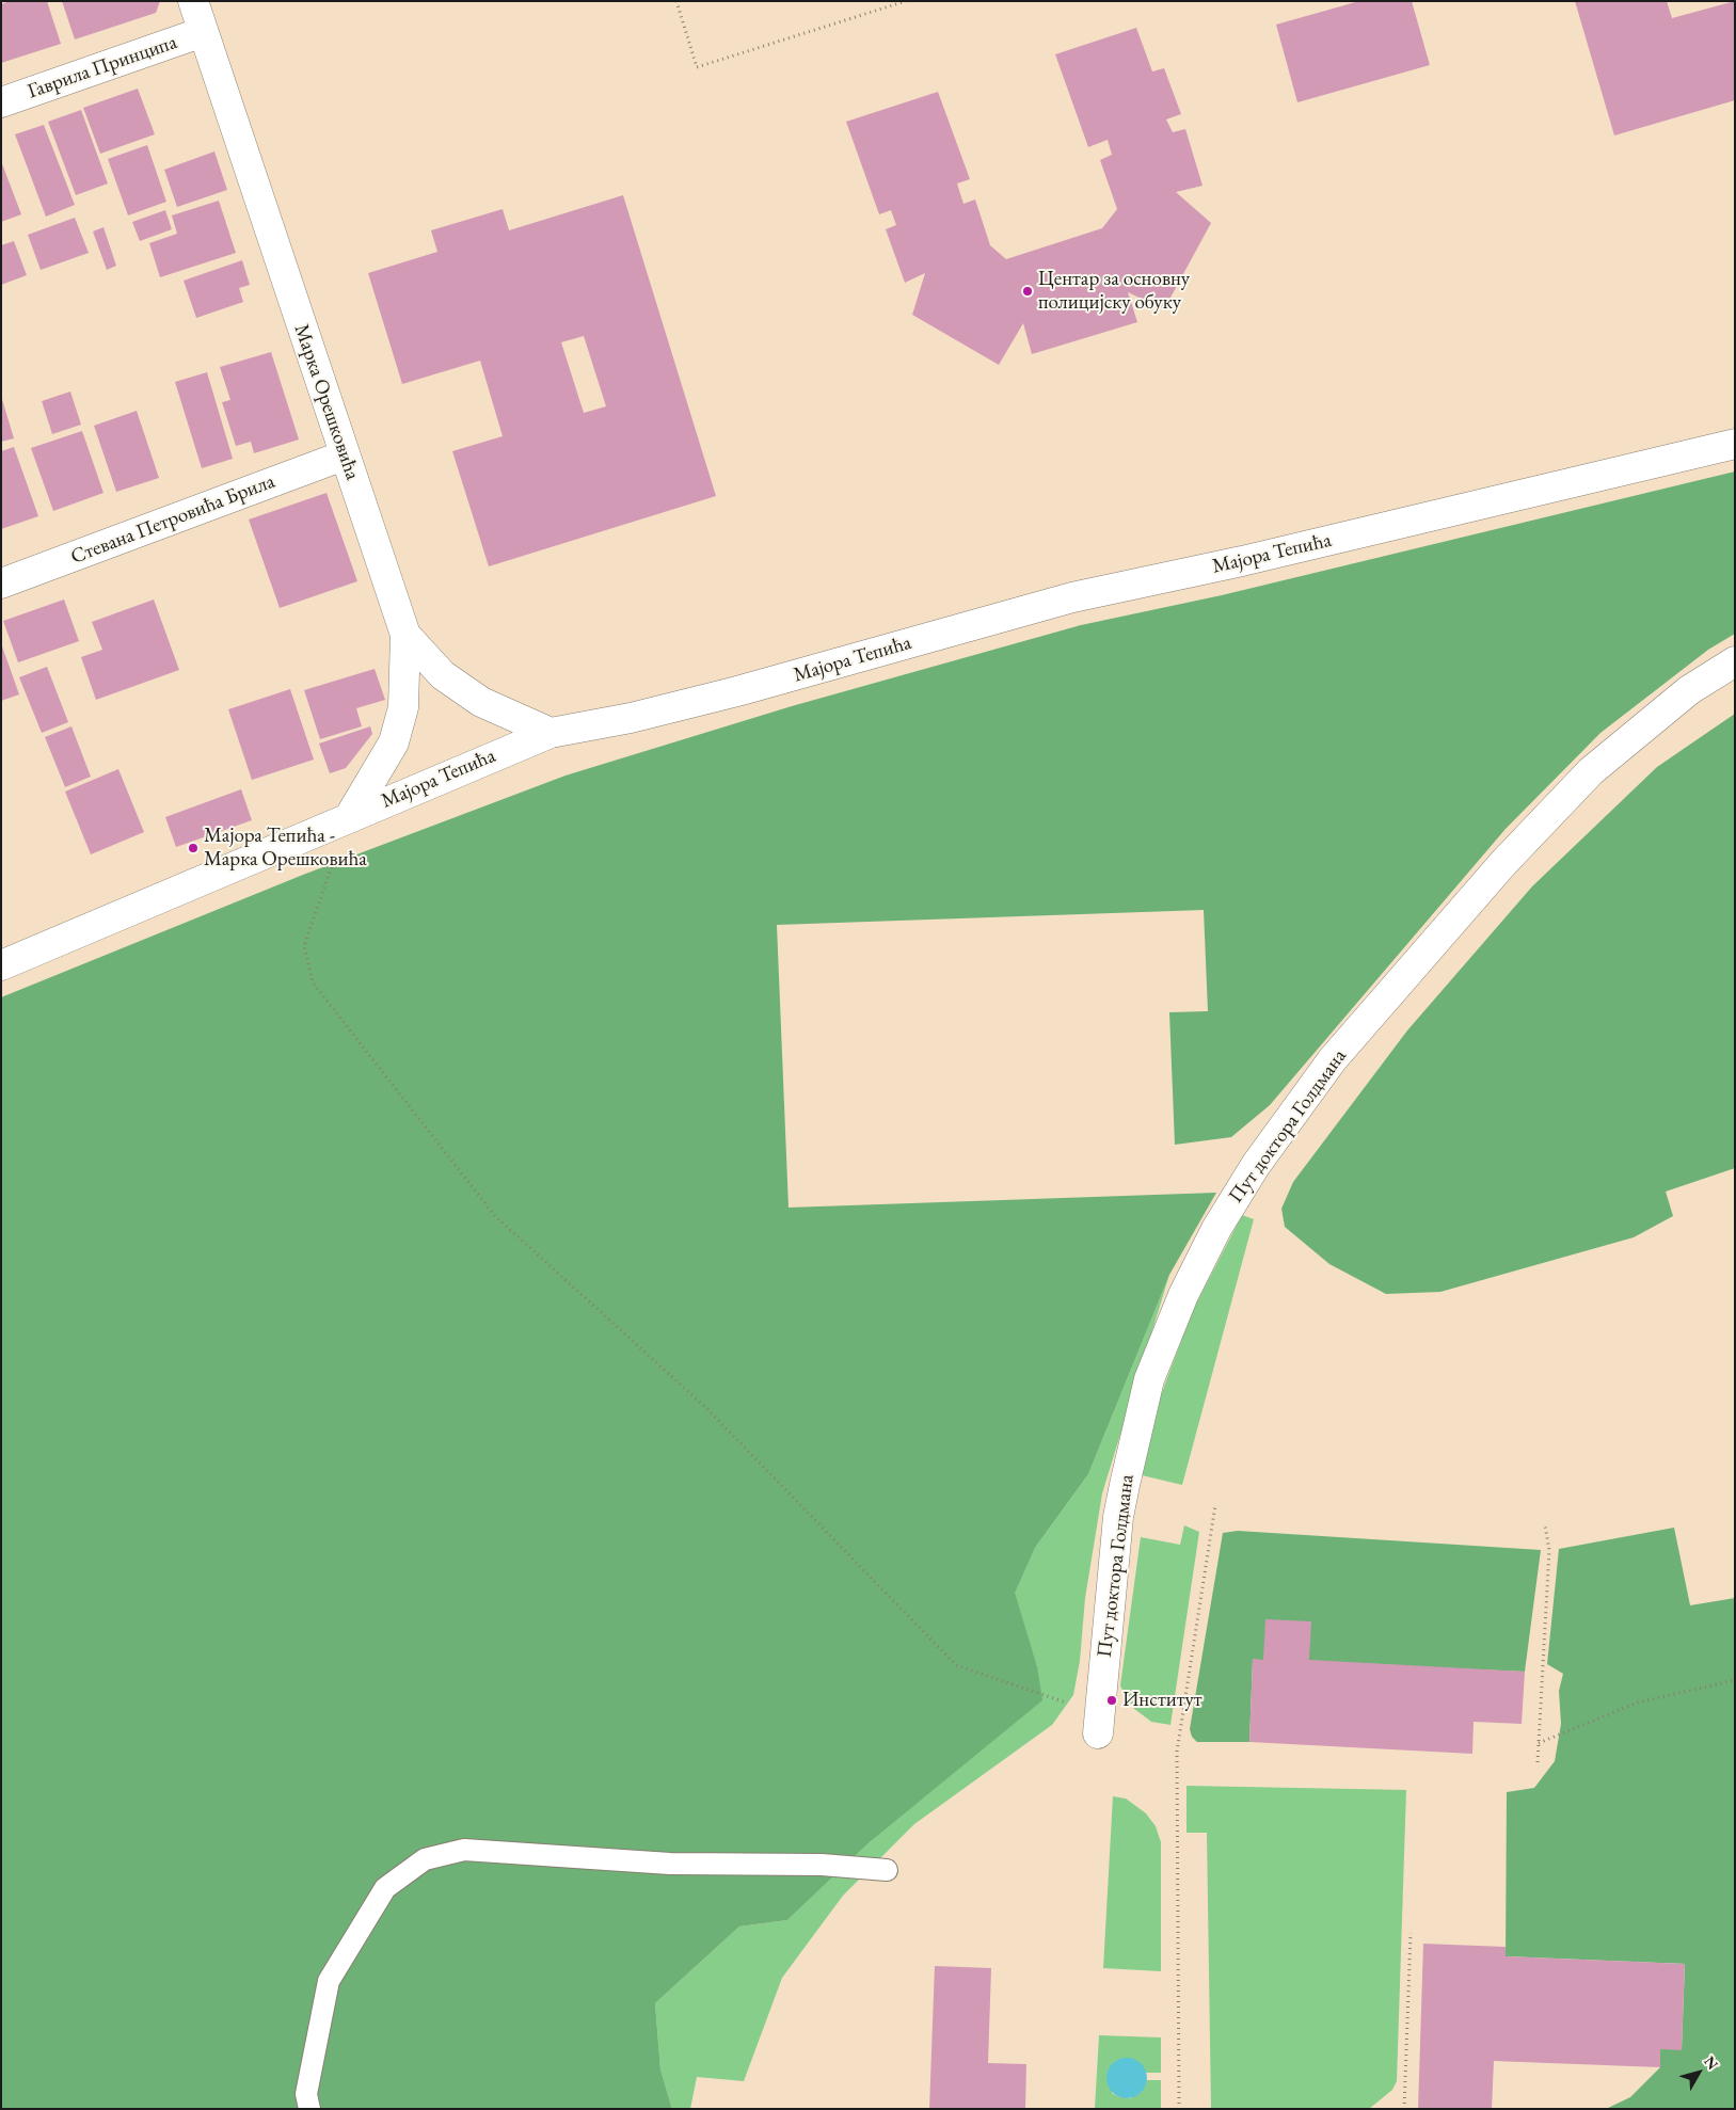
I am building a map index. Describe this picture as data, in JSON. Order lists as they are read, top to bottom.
{
  "streets": {
    "street": [
      "Гаврила Принципа",
      "Марка Орешковића",
      "Стевана Петровића Брила",
      "Мајора Тепића",
      "Пут доктора Голдмана"
    ]
  },
  "crossings": [
    ["Гаврила Принципа", "Марка Орешковића"],
    ["Марка Орешковића", "Стевана Петровића Брила"],
    ["Марка Орешковића", "Мајора Тепића"]
  ],
  "places": ["Центар за основну полицијску обуку", "Мајора Тепића - Марка Орешковића", "Институт"],
  "north": "top right"
}
